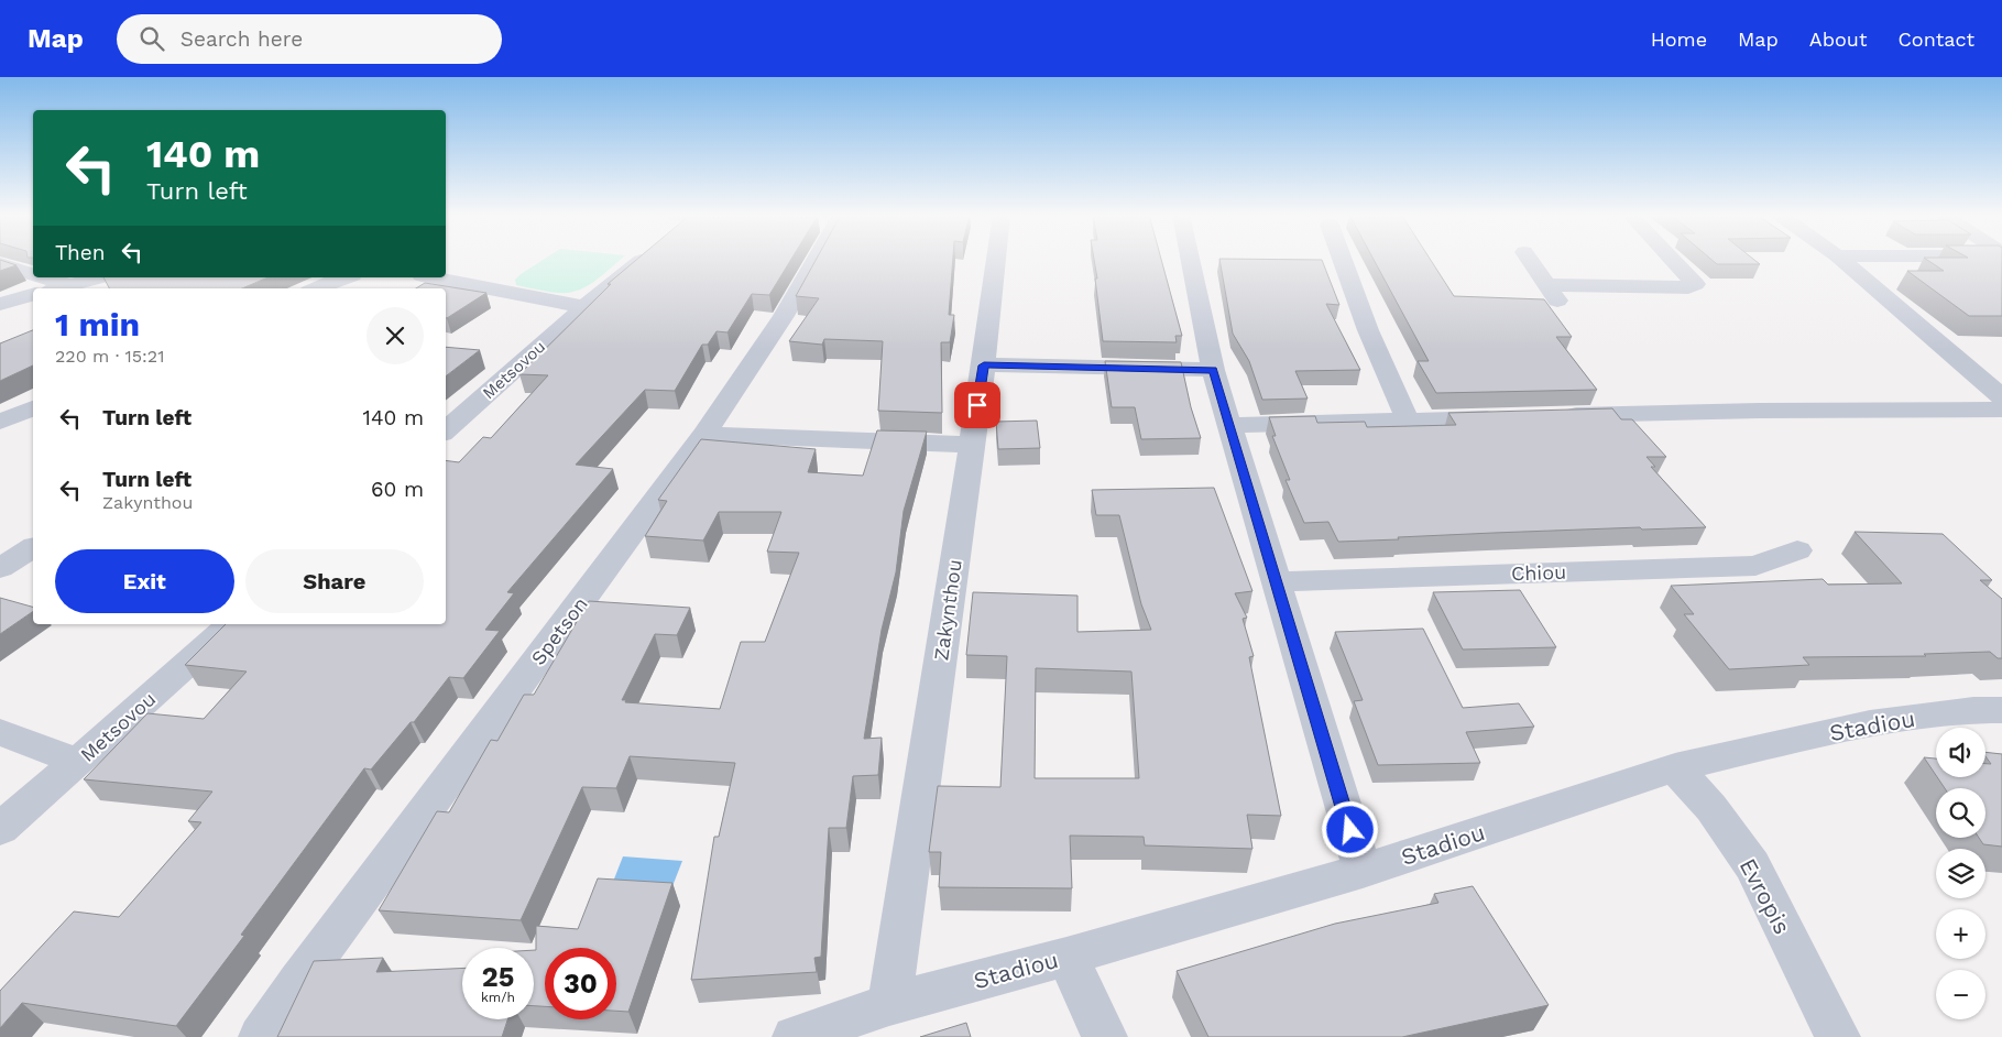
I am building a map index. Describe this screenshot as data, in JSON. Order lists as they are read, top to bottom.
{
  "streets": {
    "street": [
      "Metsovou",
      "Chiou",
      "Zakynthou",
      "Spetson",
      "Stadiou",
      "Evropis"
    ]
  },
  "crossings": [
    ["Zakynthou", "Stadiou"],
    ["Stadiou", "Evropis"]
  ],
  "page": {
    "header": "Map",
    "search": "Search here",
    "nav": [
      "Home",
      "Map",
      "About",
      "Contact"
    ],
    "turn": ["140 m", "Turn left"],
    "then": "Then",
    "heading": ["1 min", "220 m · 15:21"],
    "list": [
      {
        "name": "Turn left",
        "value": "140 m"
      },
      {
        "name": "Turn left",
        "note": "Zakynthou",
        "value": "60 m"
      }
    ],
    "buttons": ["Exit", "Share"],
    "map_buttons": ["+", "−"],
    "speed": "25 km/h",
    "limit": "30"
  }
}
